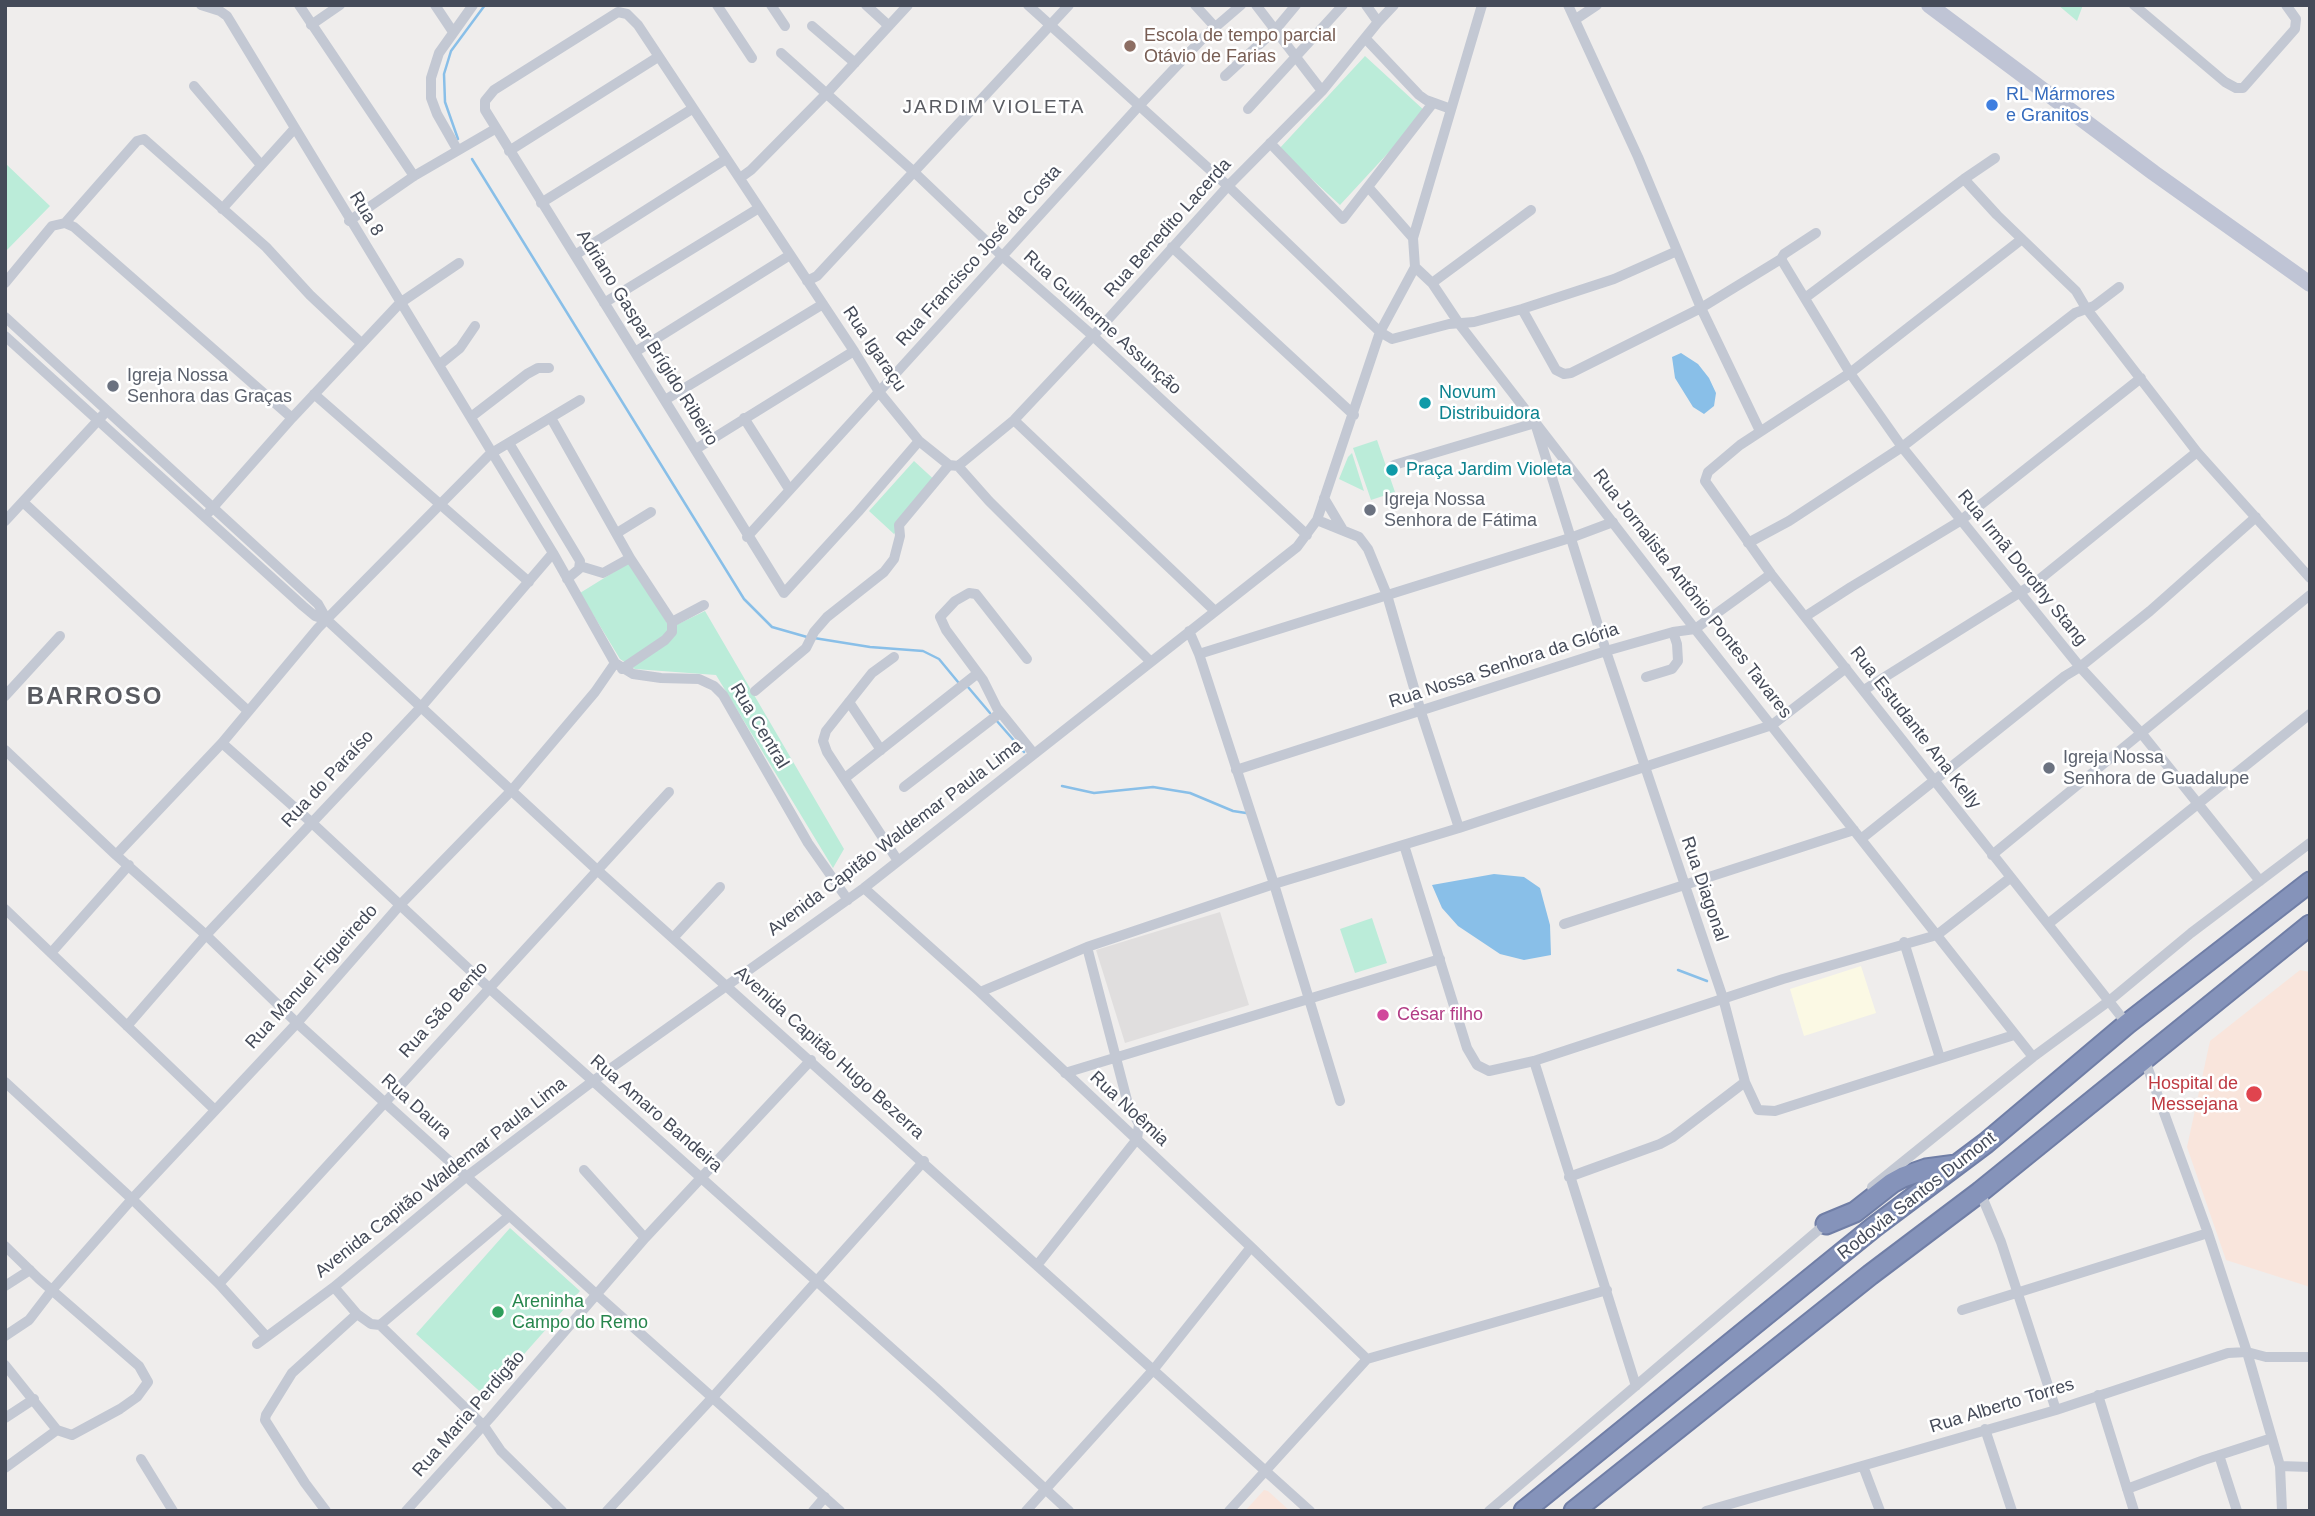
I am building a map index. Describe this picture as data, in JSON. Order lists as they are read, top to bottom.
{
  "streets": {
    "highway": ["Rodovia Santos Dumont"],
    "street": [
      "Rua 8",
      "Rua Benedito Lacerda",
      "Rua Francisco José da Costa",
      "Rua Guilherme Assunção",
      "Adriano Gaspar Brígido Ribeiro",
      "Rua Igaraçu",
      "Rua Irmã Dorothy Stang",
      "Rua Jornalista Antônio Pontes Tavares",
      "Rua Nossa Senhora da Glória",
      "Rua Central",
      "Rua Estudante Ana Kelly",
      "Rua do Paraíso",
      "Avenida Capitão Waldemar Paula Lima",
      "Rua Diagonal",
      "Rua Manuel Figueiredo",
      "Rua São Bento",
      "Avenida Capitão Hugo Bezerra",
      "Rua Daura",
      "Rua Noêmia",
      "Rua Amaro Bandeira",
      "Rua Alberto Torres",
      "Rua Maria Perdigão"
    ]
  },
  "crossings": [
    ["Rua Benedito Lacerda", "Rua Guilherme Assunção"],
    ["Rua Benedito Lacerda", "Rua Igaraçu"],
    ["Rua Francisco José da Costa", "Rua Guilherme Assunção"],
    ["Rua Francisco José da Costa", "Adriano Gaspar Brígido Ribeiro"],
    ["Rua Francisco José da Costa", "Rua Igaraçu"],
    ["Rua Guilherme Assunção", "Avenida Capitão Waldemar Paula Lima"],
    ["Adriano Gaspar Brígido Ribeiro", "Rua Igaraçu"],
    ["Rua Igaraçu", "Avenida Capitão Waldemar Paula Lima"],
    ["Rua Jornalista Antônio Pontes Tavares", "Rua Nossa Senhora da Glória"],
    ["Rua Jornalista Antônio Pontes Tavares", "Avenida Capitão Waldemar Paula Lima"],
    ["Rua Jornalista Antônio Pontes Tavares", "Rua Diagonal"],
    ["Rua Nossa Senhora da Glória", "Rua Estudante Ana Kelly"],
    ["Rua Nossa Senhora da Glória", "Rua Diagonal"],
    ["Rua Central", "Avenida Capitão Waldemar Paula Lima"],
    ["Rua Central", "Rua Manuel Figueiredo"],
    ["Rua Estudante Ana Kelly", "Rodovia Santos Dumont"],
    ["Rua do Paraíso", "Avenida Capitão Hugo Bezerra"],
    ["Rua do Paraíso", "Rua Daura"],
    ["Rua do Paraíso", "Rua Amaro Bandeira"],
    ["Avenida Capitão Waldemar Paula Lima", "Avenida Capitão Hugo Bezerra"],
    ["Avenida Capitão Waldemar Paula Lima", "Rua Daura"],
    ["Avenida Capitão Waldemar Paula Lima", "Rua Noêmia"],
    ["Avenida Capitão Waldemar Paula Lima", "Rua Amaro Bandeira"],
    ["Rua Manuel Figueiredo", "Avenida Capitão Hugo Bezerra"],
    ["Rua Manuel Figueiredo", "Rua Daura"],
    ["Rua Manuel Figueiredo", "Rua Amaro Bandeira"],
    ["Rua São Bento", "Avenida Capitão Hugo Bezerra"],
    ["Rua São Bento", "Rua Daura"],
    ["Rua São Bento", "Rua Amaro Bandeira"],
    ["Avenida Capitão Hugo Bezerra", "Rua Maria Perdigão"],
    ["Rua Daura", "Rua Maria Perdigão"],
    ["Rua Amaro Bandeira", "Rua Maria Perdigão"]
  ],
  "districts": ["JARDIM VIOLETA", "BARROSO"],
  "places": [
    "Escola de tempo parcial Otávio de Farias",
    "RL Mármores e Granitos",
    "Igreja Nossa Senhora das Graças",
    "Novum Distribuidora",
    "Praça Jardim Violeta",
    "Igreja Nossa Senhora de Fátima",
    "Igreja Nossa Senhora de Guadalupe",
    "César filho",
    "Hospital de Messejana",
    "Areninha Campo do Remo"
  ]
}
